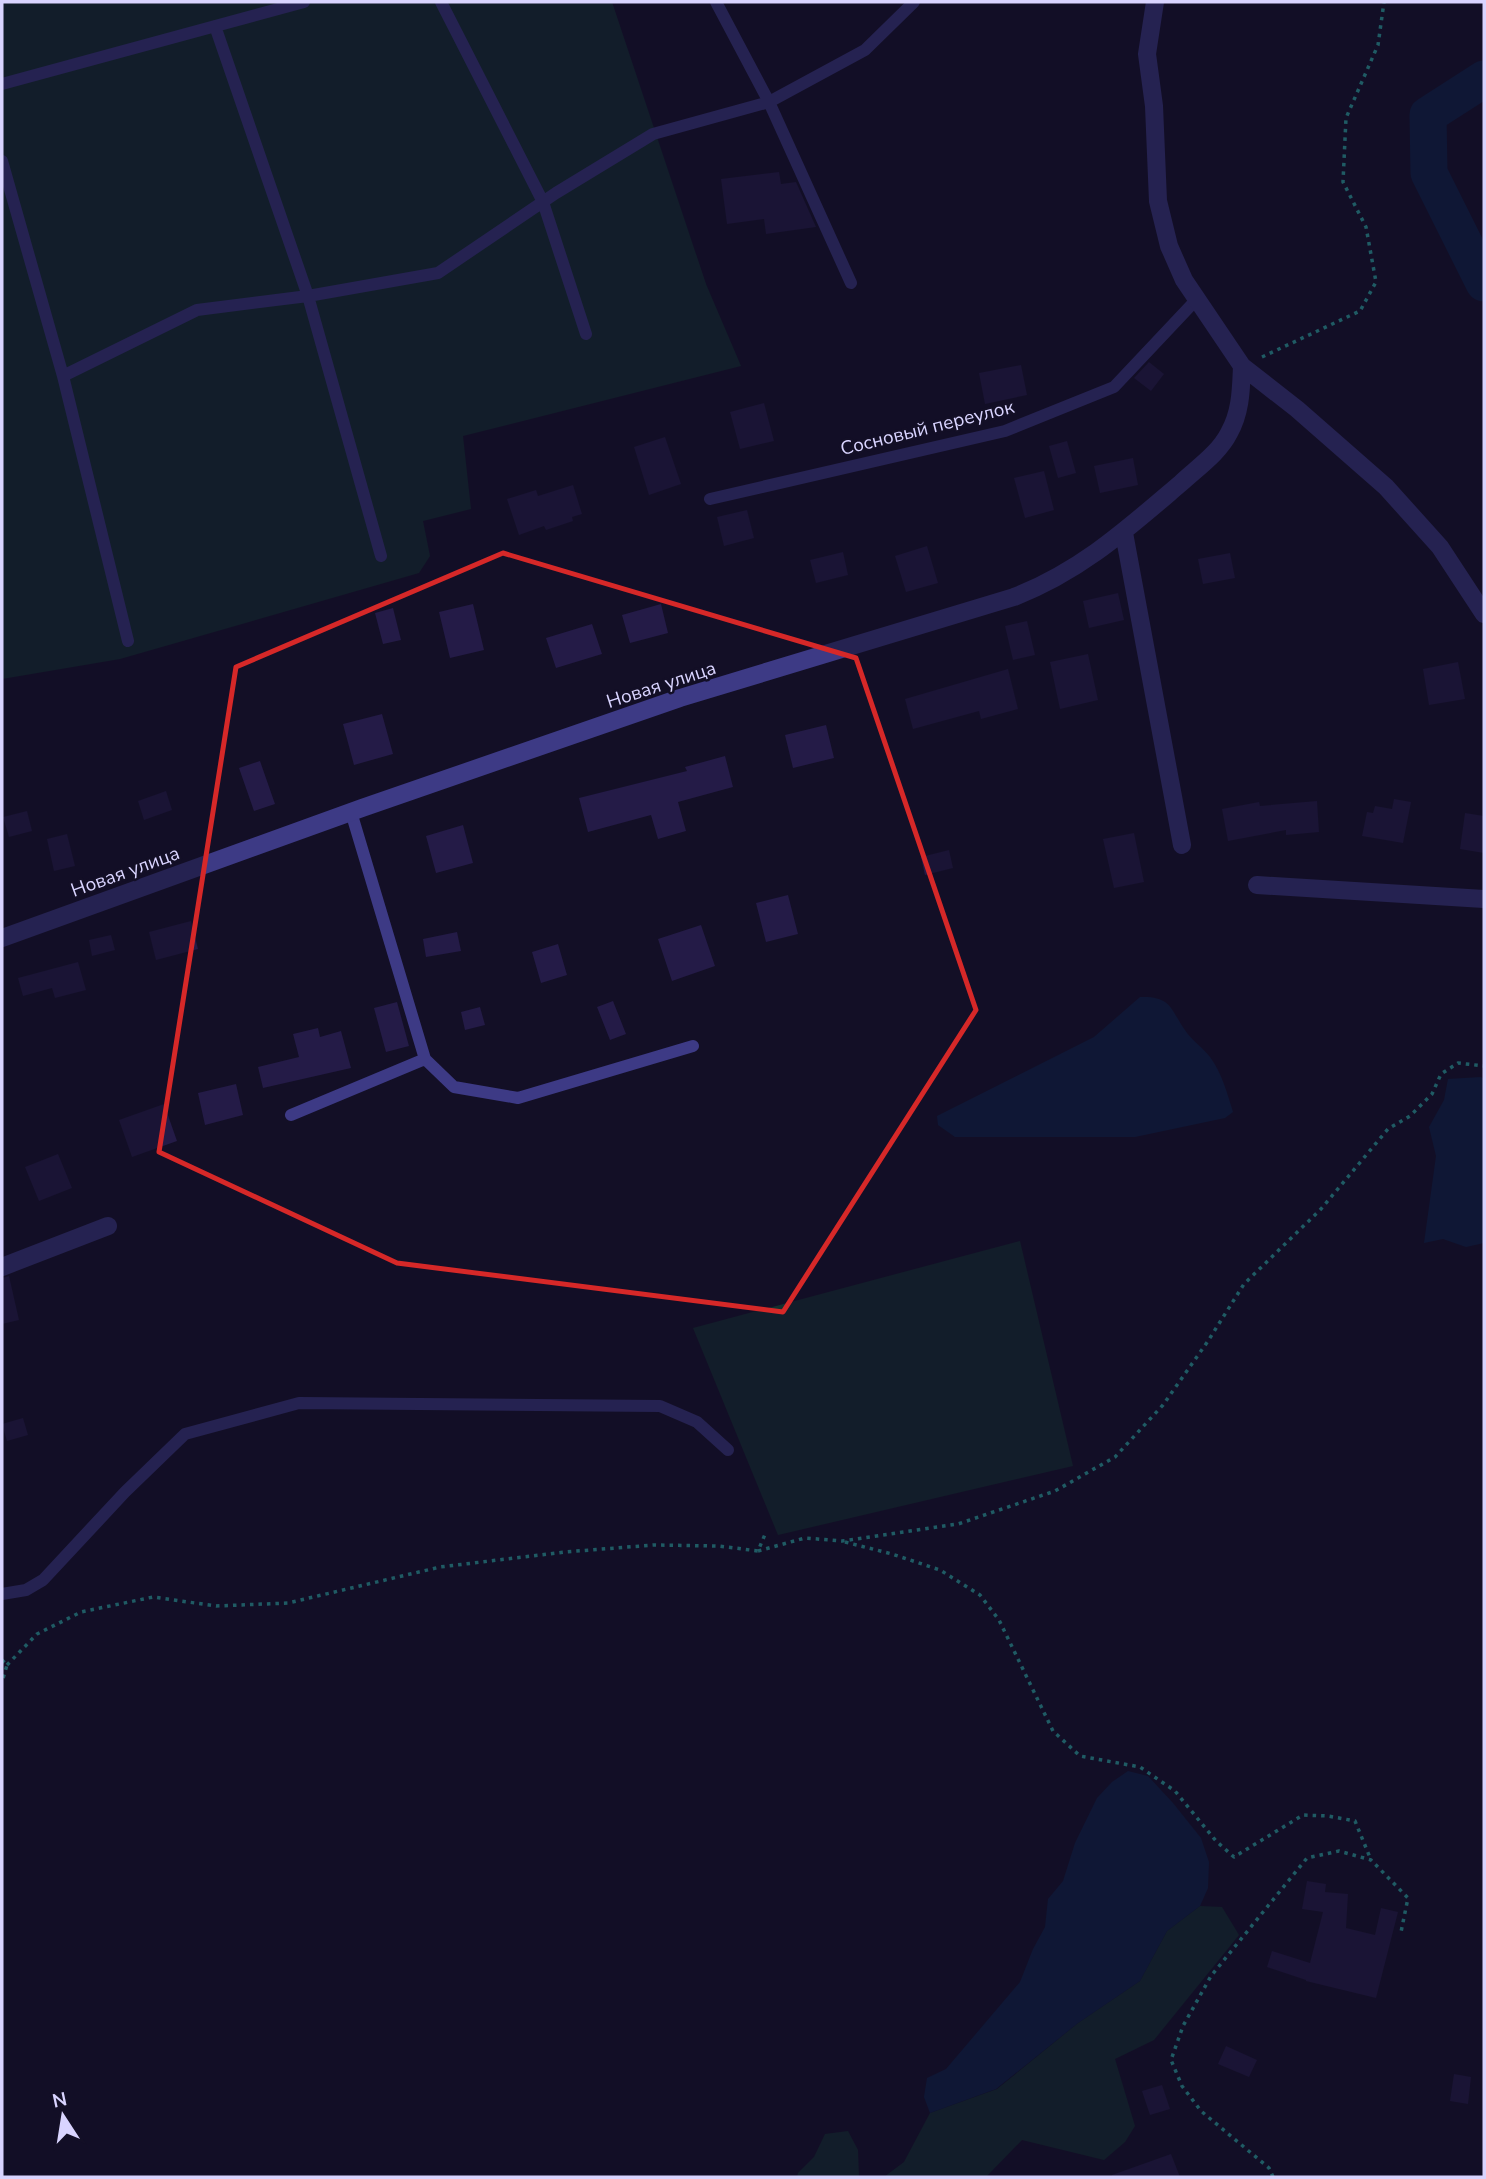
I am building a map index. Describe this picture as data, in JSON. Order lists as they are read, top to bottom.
{
  "streets": {
    "street": ["Новая улица"],
    "lane": ["Сосновый переулок"]
  },
  "north": "top"
}
